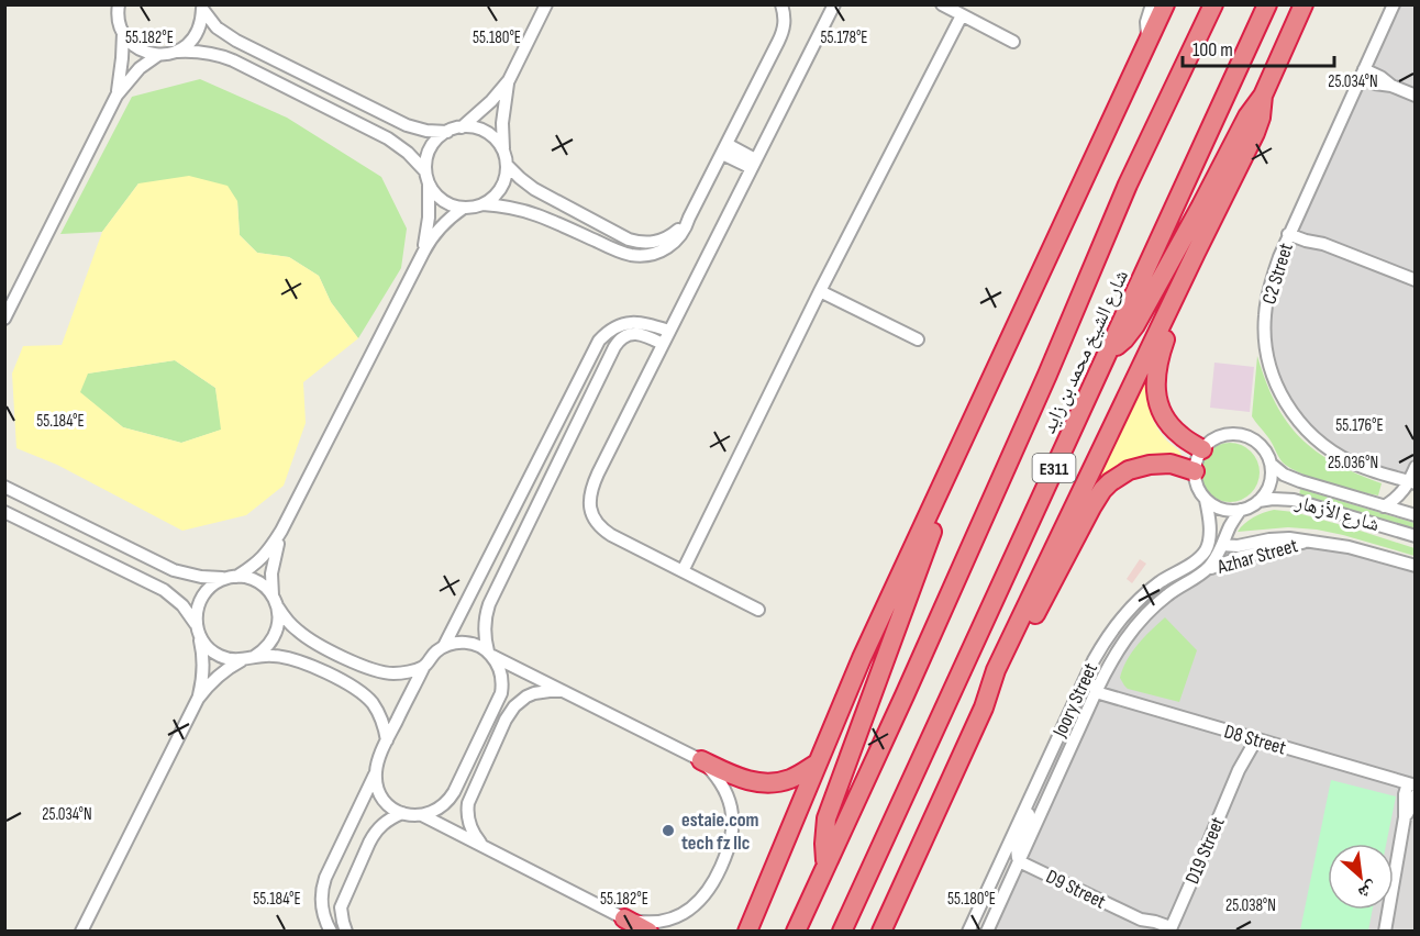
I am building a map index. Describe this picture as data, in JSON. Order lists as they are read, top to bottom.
{
  "streets": {
    "highway": ["شارع الشيخ محمد بن زايد", "E311"],
    "street": [
      "C2 Street",
      "شارع الأزهار",
      "Azhar Street",
      "Joory Street",
      "D8 Street",
      "D19 Street",
      "D9 Street"
    ]
  },
  "crossings": [
    ["شارع الأزهار", "Joory Street"],
    ["Azhar Street", "Joory Street"],
    ["Joory Street", "D8 Street"],
    ["Joory Street", "D9 Street"],
    ["D8 Street", "D19 Street"],
    ["D19 Street", "D9 Street"]
  ],
  "places": ["estaie.com tech fz llc"],
  "scale_bar": "100 m",
  "north": "bottom right",
  "coordinates": [
    "55.182°E",
    "55.180°E",
    "55.178°E",
    "25.034°N",
    "55.184°E",
    "55.176°E",
    "25.036°N",
    "25.038°N"
  ]
}
